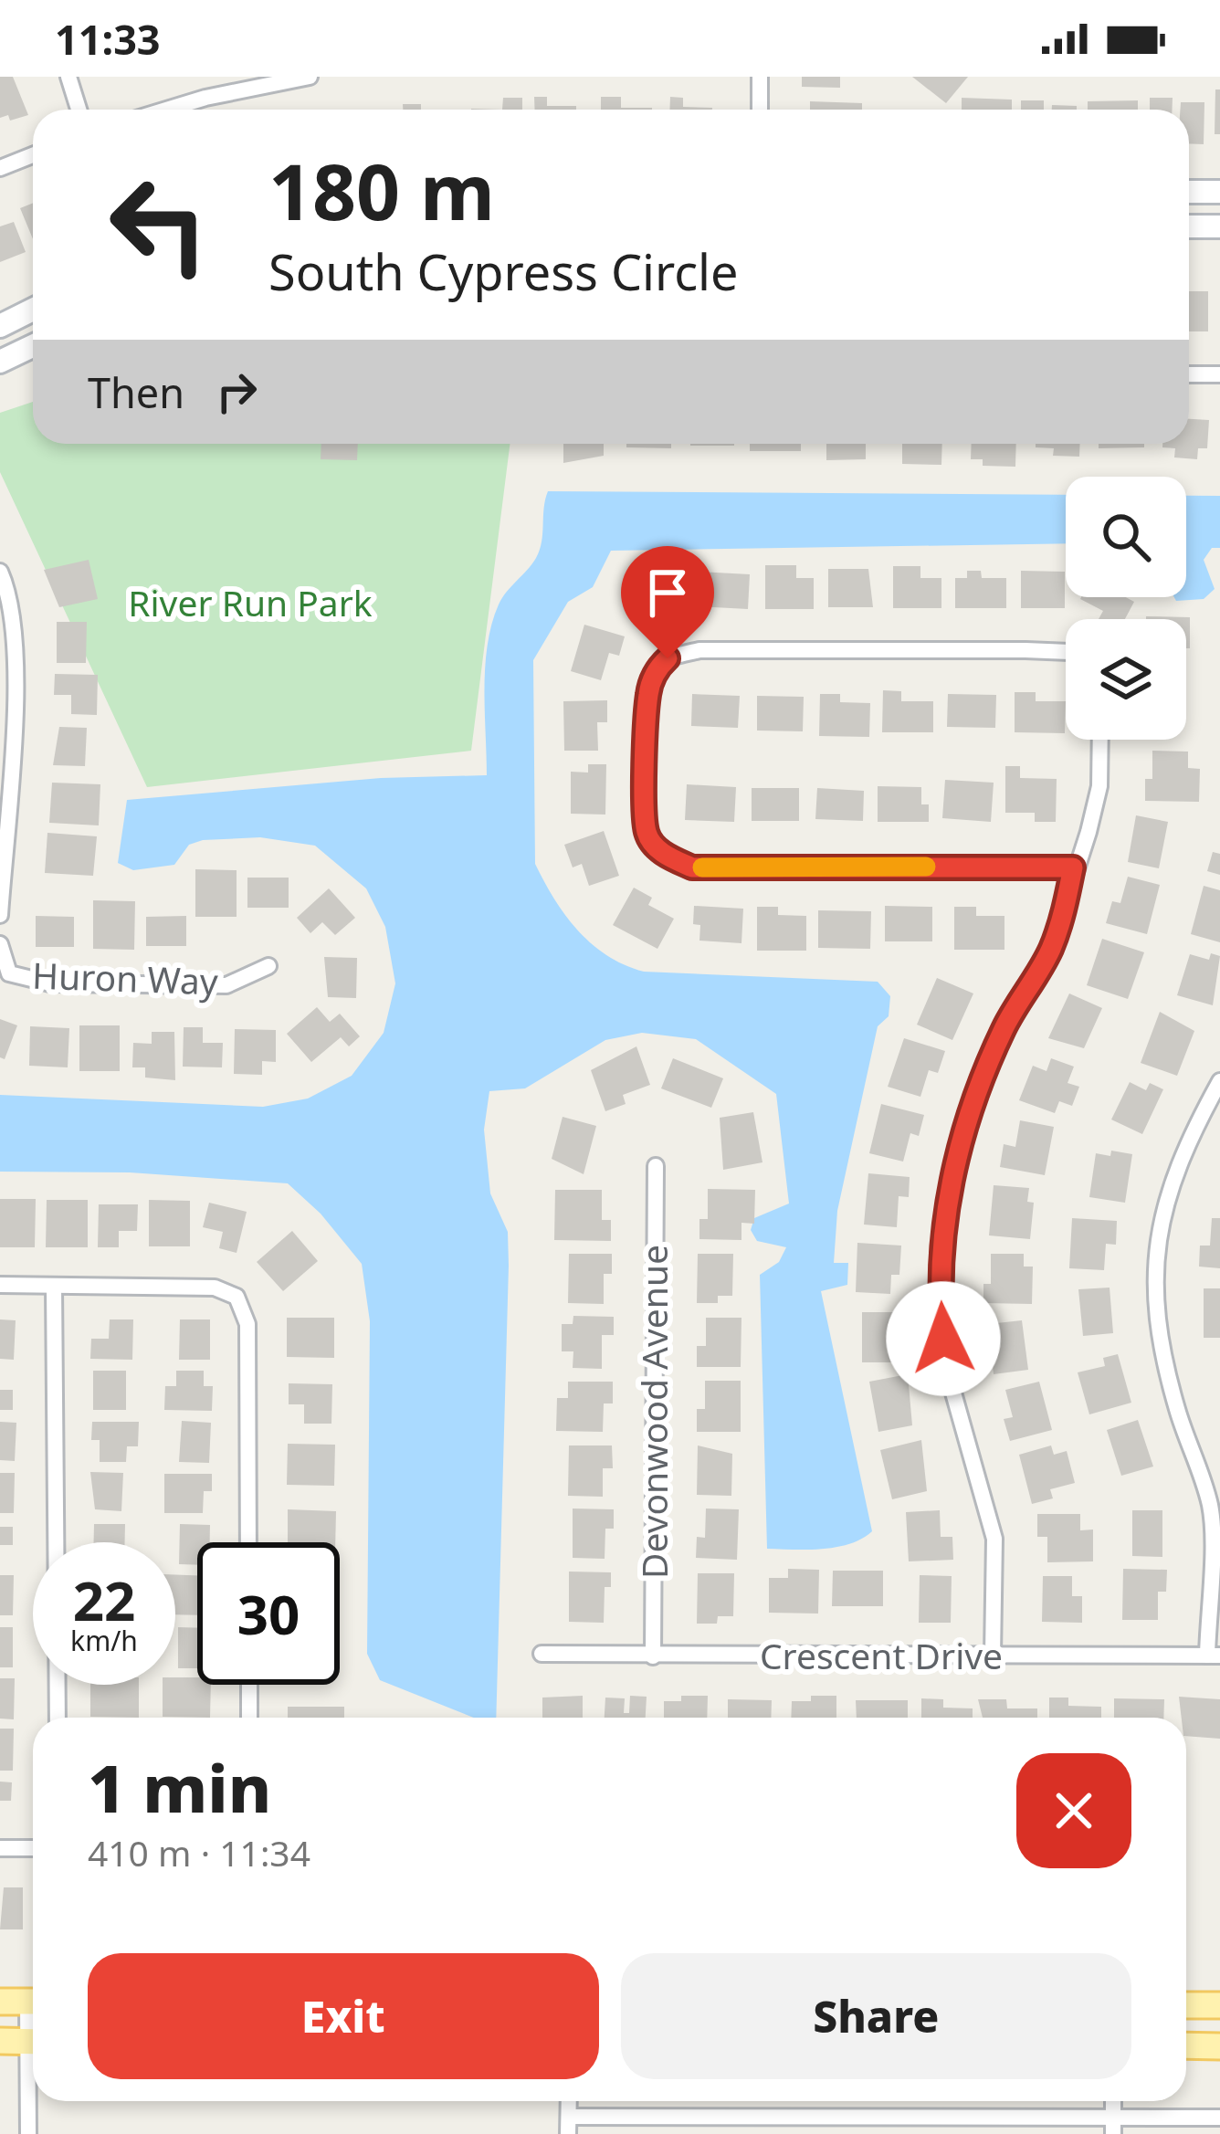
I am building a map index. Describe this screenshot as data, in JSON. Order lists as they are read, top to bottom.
{
  "streets": {
    "street": ["Huron Way", "Devonwood Avenue", "Crescent Drive"]
  },
  "crossings": [
    ["Devonwood Avenue", "Crescent Drive"]
  ],
  "parks": ["River Run Park"],
  "page": {
    "status": "11:33",
    "turn": ["180 m", "South Cypress Circle"],
    "then": "Then",
    "speed": "22 km/h",
    "limit": "30",
    "heading": ["1 min", "410 m · 11:34"],
    "buttons": ["Exit", "Share"]
  }
}
